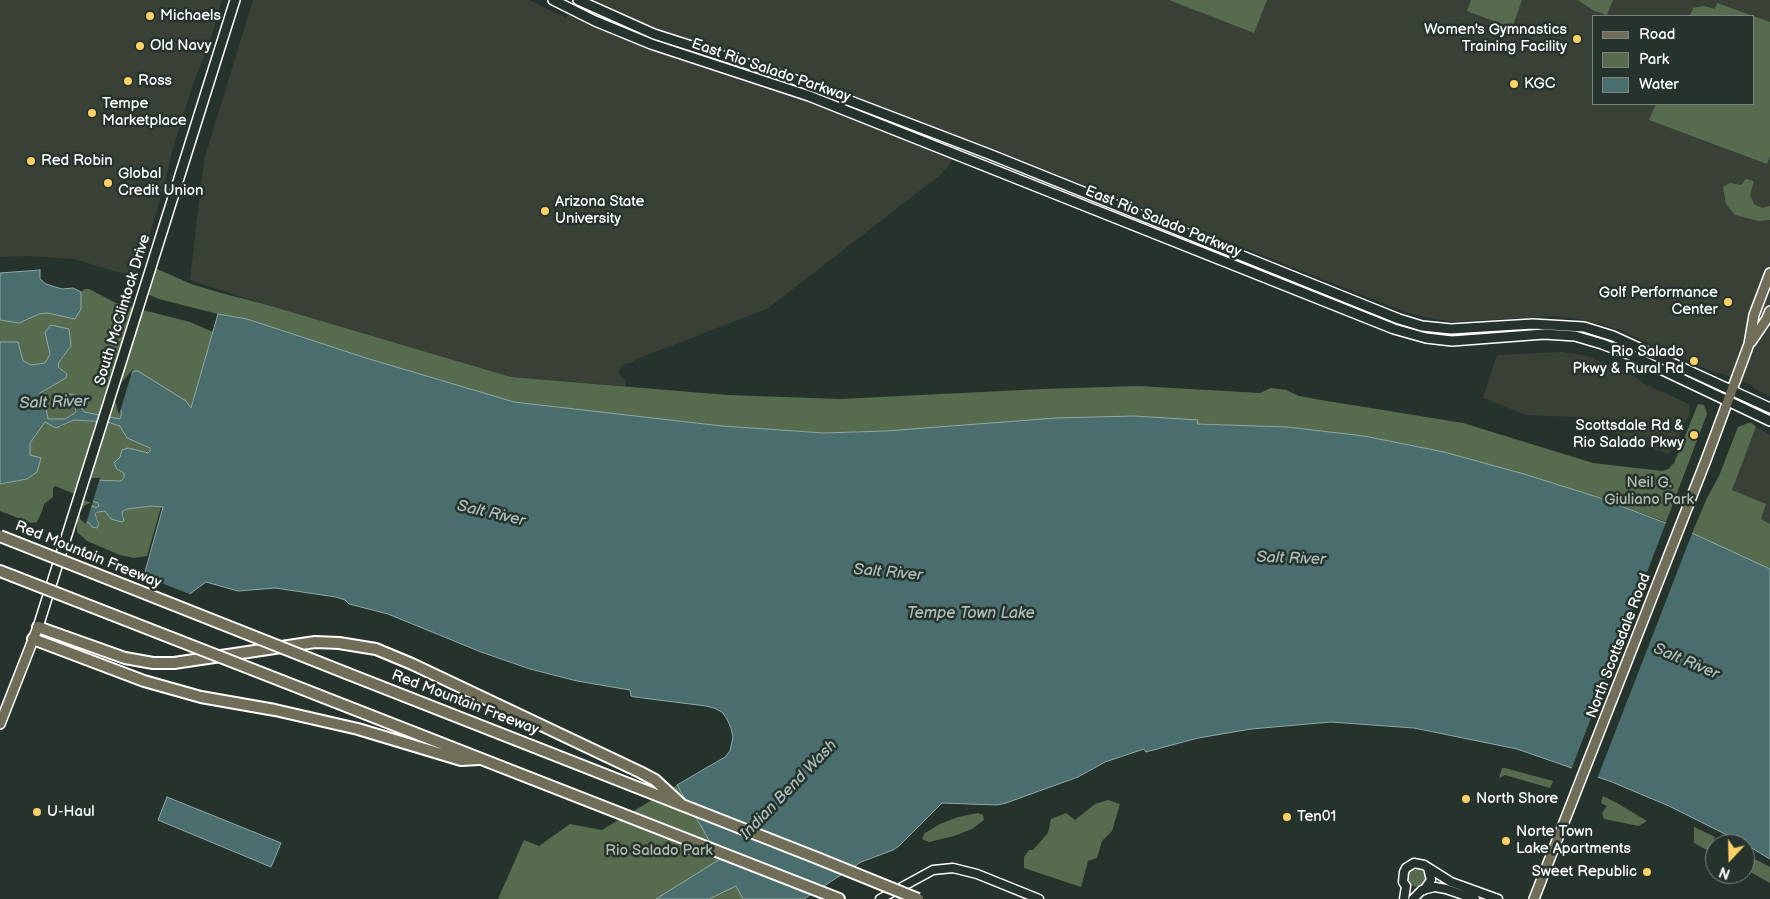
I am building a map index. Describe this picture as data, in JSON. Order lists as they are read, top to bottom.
{
  "streets": {
    "highway": ["Red Mountain Freeway"],
    "main road": ["East Rio Salado Parkway", "South McClintock Drive", "North Scottsdale Road"]
  },
  "crossings": [
    ["East Rio Salado Parkway", "North Scottsdale Road"]
  ],
  "water": ["Salt River", "Tempe Town Lake", "Indian Bend Wash"],
  "parks": ["Neil G. Giuliano Park", "Rio Salado Park"],
  "places": [
    "Michaels",
    "Women's Gymnastics Training Facility",
    "Old Navy",
    "Ross",
    "KGC",
    "Tempe Marketplace",
    "Red Robin",
    "Global Credit Union",
    "Arizona State University",
    "Golf Performance Center",
    "Rio Salado Pkwy & Rural Rd",
    "Scottsdale Rd & Rio Salado Pkwy",
    "North Shore",
    "U-Haul",
    "Ten01",
    "Norte Town Lake Apartments",
    "Sweet Republic"
  ],
  "legend": ["Road", "Park", "Water"],
  "north": "bottom"
}
